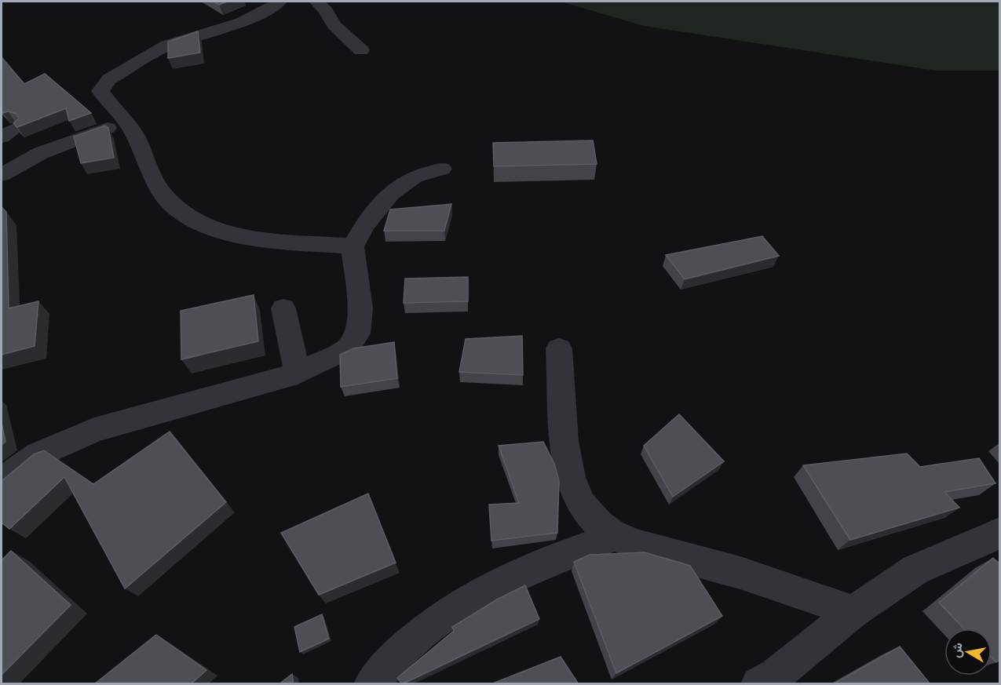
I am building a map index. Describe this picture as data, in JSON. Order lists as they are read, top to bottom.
{
  "north": "left"
}
